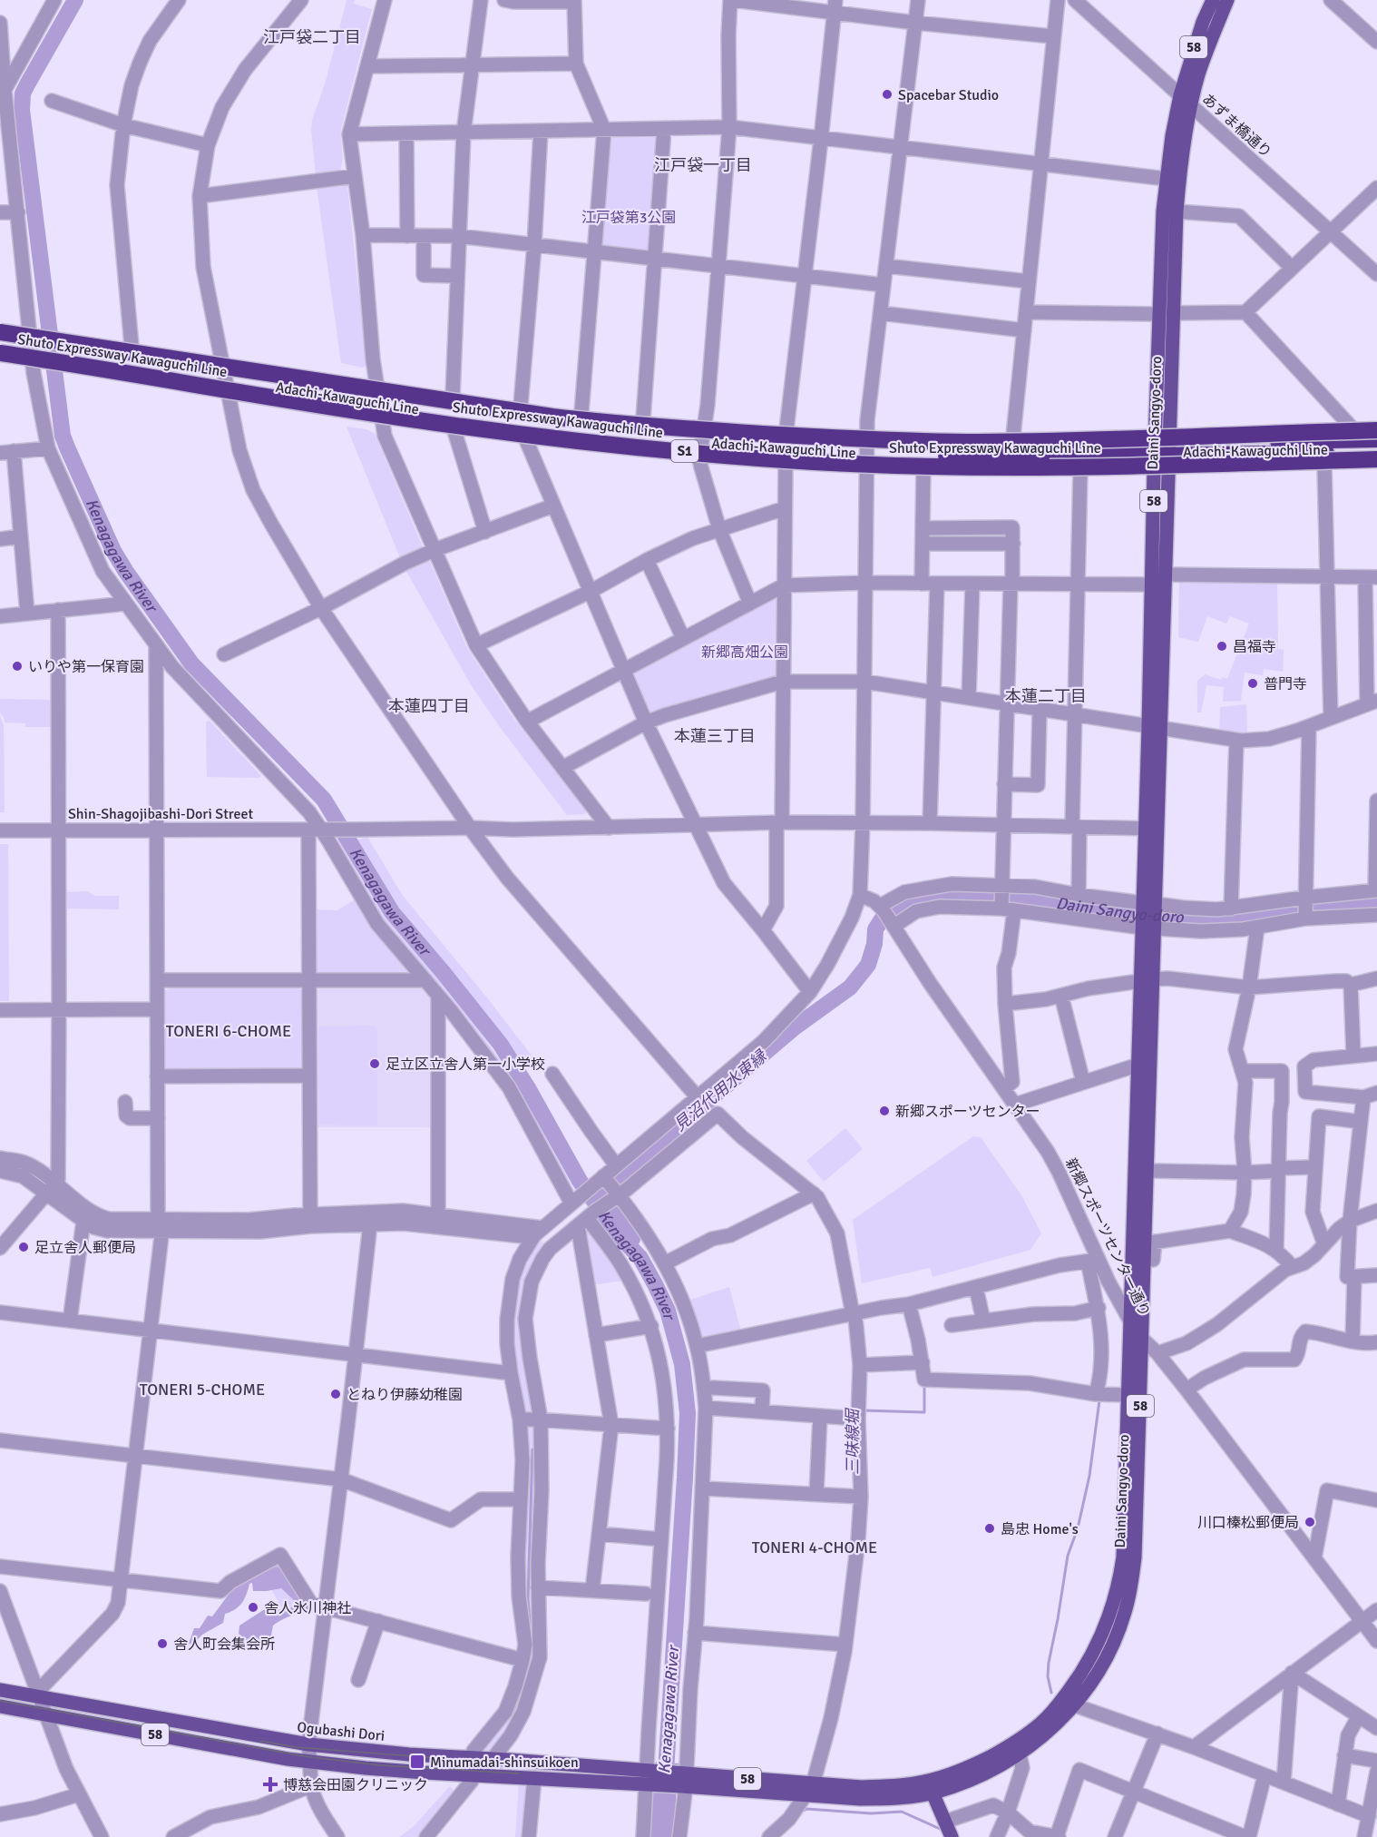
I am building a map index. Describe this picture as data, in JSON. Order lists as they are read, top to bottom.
{
  "streets": {
    "highway": ["Shuto Expressway Kawaguchi Line", "S1"],
    "main road": [
      "58",
      "Adachi-Kawaguchi Line",
      "Daini Sangyo-doro",
      "Ogubashi Dori"
    ],
    "street": ["あずま橋通り", "Shin-Shagojibashi-Dori Street", "新郷スポーツセンター通り"]
  },
  "crossings": [
    ["あずま橋通り", "Daini Sangyo-doro"],
    ["Shuto Expressway Kawaguchi Line", "Adachi-Kawaguchi Line"],
    ["Adachi-Kawaguchi Line", "Daini Sangyo-doro"],
    ["Daini Sangyo-doro", "Shin-Shagojibashi-Dori Street"],
    ["Daini Sangyo-doro", "新郷スポーツセンター通り"],
    ["Daini Sangyo-doro", "Ogubashi Dori"]
  ],
  "districts": [
    "江戸袋二丁目",
    "江戸袋一丁目",
    "本蓮二丁目",
    "本蓮四丁目",
    "本蓮三丁目",
    "TONERI 6-CHOME",
    "TONERI 5-CHOME",
    "TONERI 4-CHOME"
  ],
  "water": [
    "Kenagagawa River",
    "Daini Sangyo-doro",
    "見沼代用水東縁",
    "三味線堀"
  ],
  "parks": ["江戸袋第3公園", "新郷高畑公園"],
  "places": {
    "other": [
      "Spacebar Studio",
      "昌福寺",
      "いりや第一保育園",
      "普門寺",
      "足立区立舎人第一小学校",
      "新郷スポーツセンター",
      "足立舎人郵便局",
      "とねり伊藤幼稚園",
      "川口榛松郵便局",
      "島忠 Home's",
      "舎人氷川神社",
      "舎人町会集会所"
    ],
    "transit": ["Minumadai-shinsuikoen"],
    "health": ["博慈会田園クリニック"]
  }
}
